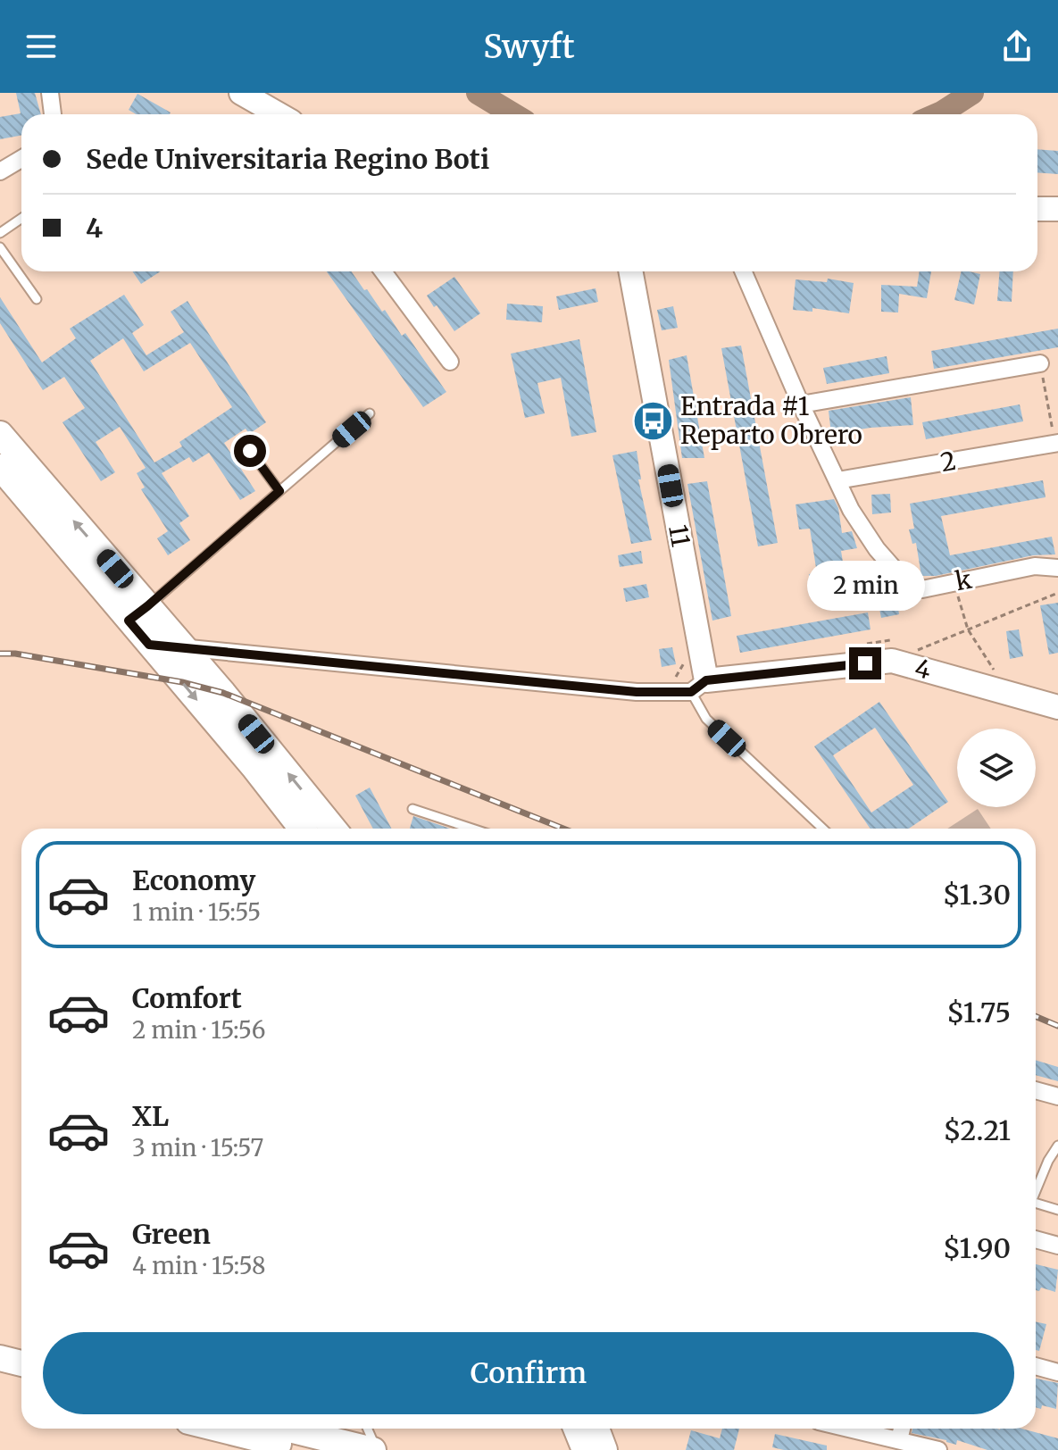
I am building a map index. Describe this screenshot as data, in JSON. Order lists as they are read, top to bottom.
{
  "streets": {
    "street": [
      "2",
      "11",
      "k",
      "4"
    ]
  },
  "crossings": [
    ["2", "k"],
    ["11", "4"]
  ],
  "places": {
    "bus stop": ["Entrada #1 Reparto Obrero"]
  },
  "page": {
    "header": "Swyft",
    "banner": ["Sede Universitaria Regino Boti", "4"],
    "bubble": "2 min",
    "list": [
      {
        "name": "Economy",
        "note": "1 min · 15:55",
        "value": "$1.30"
      },
      {
        "name": "Comfort",
        "note": "2 min · 15:56",
        "value": "$1.75"
      },
      {
        "name": "XL",
        "note": "3 min · 15:57",
        "value": "$2.21"
      },
      {
        "name": "Green",
        "note": "4 min · 15:58",
        "value": "$1.90"
      }
    ],
    "buttons": "Confirm"
  }
}
